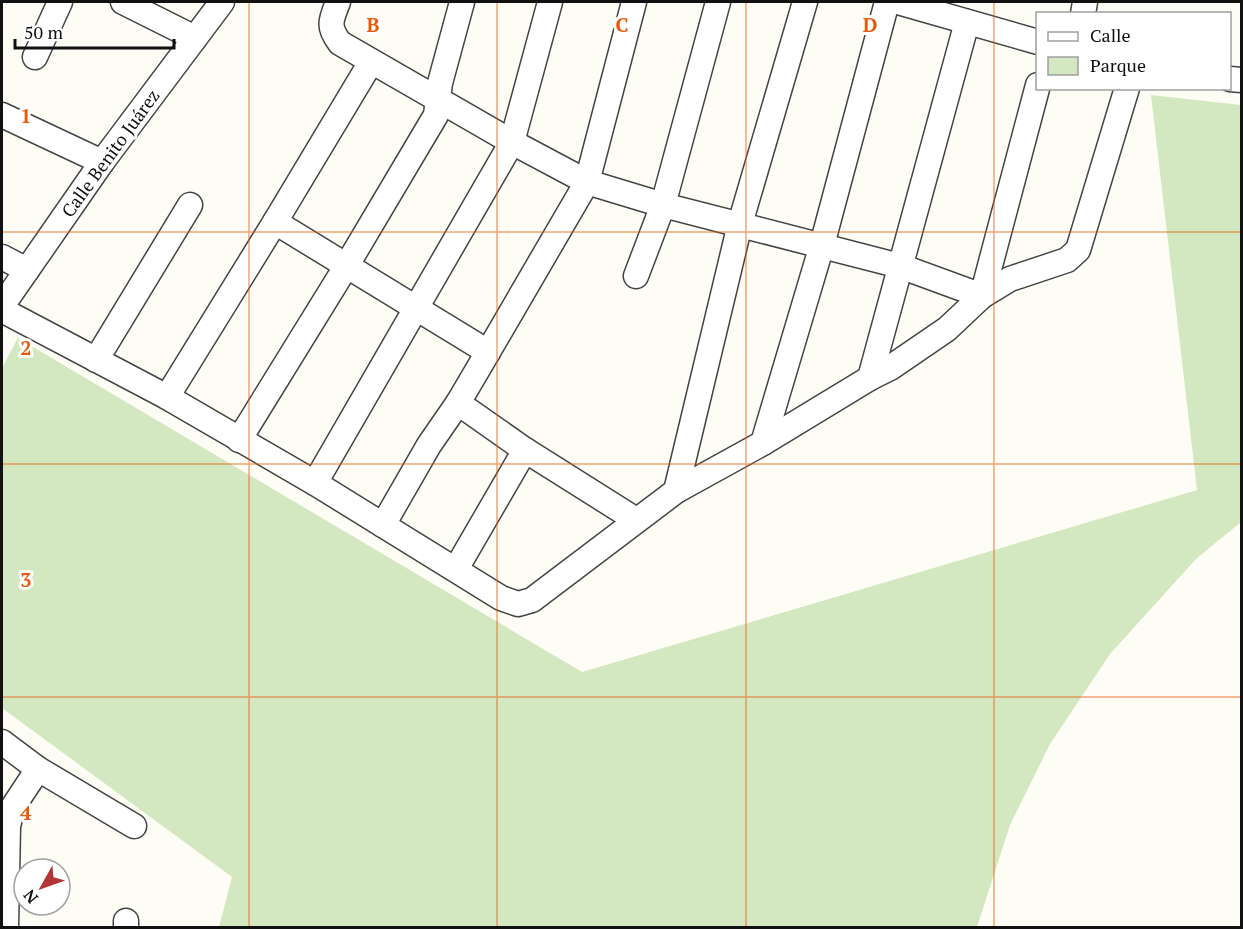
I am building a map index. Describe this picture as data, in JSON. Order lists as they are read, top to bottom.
{
  "streets": {
    "street": ["Calle Benito Juárez"]
  },
  "legend": ["Calle", "Parque"],
  "scale_bar": "50 m",
  "north": "bottom left",
  "grid": {
    "columns": ["B", "C", "D"],
    "rows": [
      "1",
      "2",
      "3",
      "4"
    ]
  }
}
